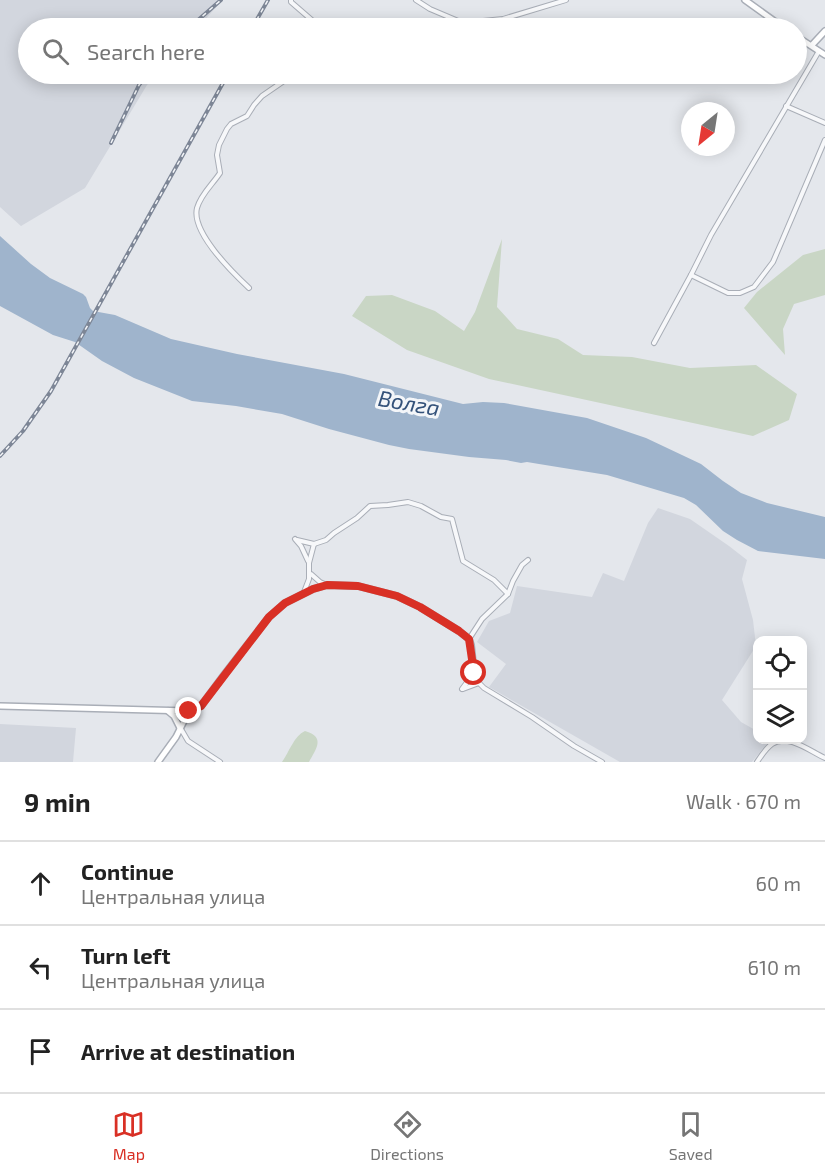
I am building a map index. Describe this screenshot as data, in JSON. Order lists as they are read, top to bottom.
{
  "water": ["Волга"],
  "north": "bottom left",
  "page": {
    "search": "Search here",
    "heading": ["9 min", "Walk · 670 m"],
    "list": [
      ["Continue", "Центральная улица", "60 m"],
      ["Turn left", "Центральная улица", "610 m"],
      "Arrive at destination"
    ],
    "nav": ["Map", "Directions", "Saved"]
  }
}
